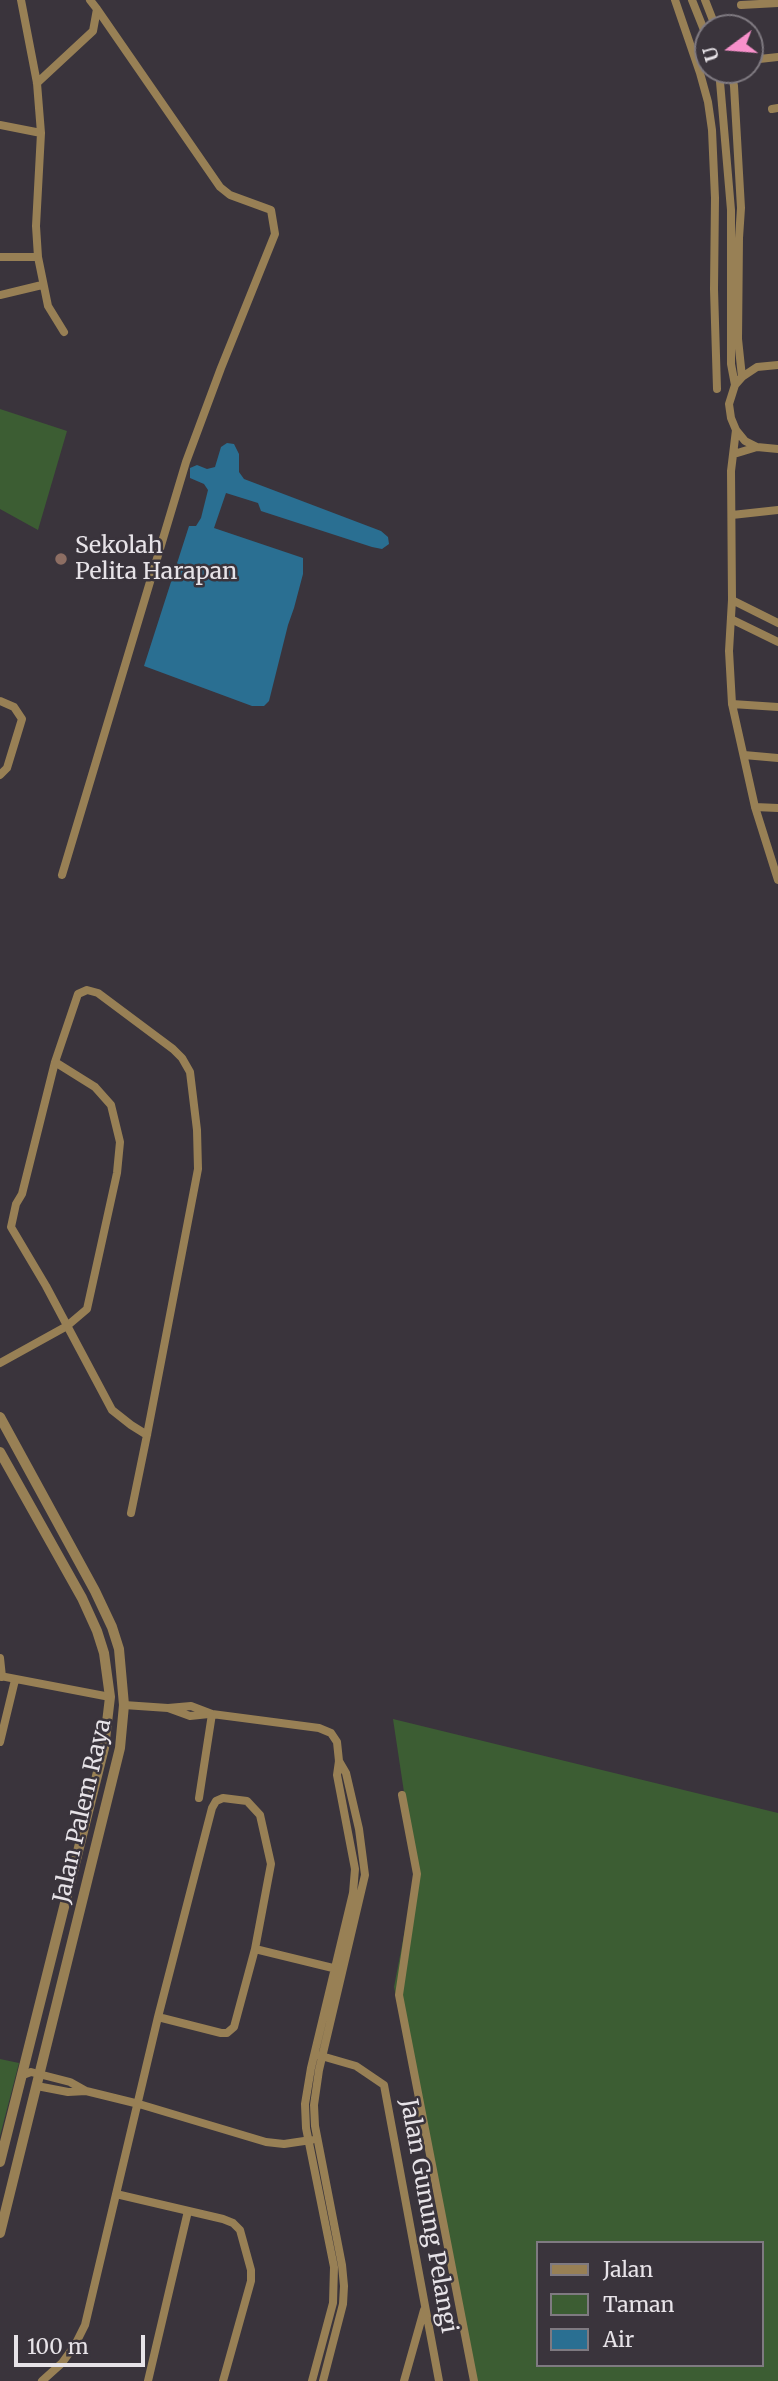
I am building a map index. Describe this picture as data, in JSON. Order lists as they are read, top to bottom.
{
  "streets": {
    "street": ["Jalan Palem Raya", "Jalan Gunung Pelangi"]
  },
  "places": ["Sekolah Pelita Harapan"],
  "legend": ["Jalan", "Taman", "Air"],
  "scale_bar": "100 m",
  "north": "left"
}
